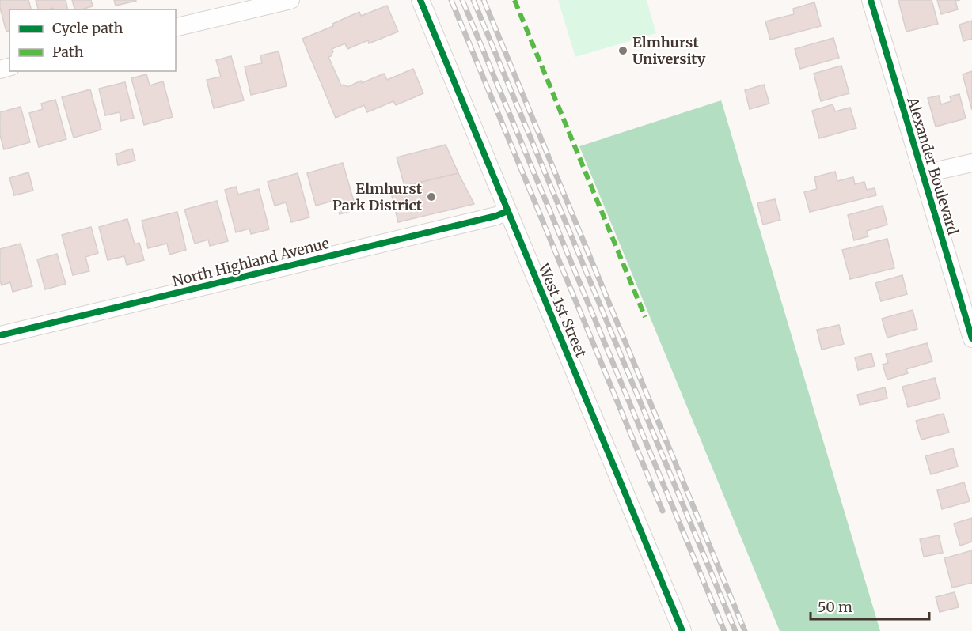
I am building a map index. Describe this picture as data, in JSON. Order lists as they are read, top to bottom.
{
  "streets": {
    "street": ["Alexander Boulevard", "North Highland Avenue", "West 1st Street"]
  },
  "crossings": [
    ["North Highland Avenue", "West 1st Street"]
  ],
  "places": ["Elmhurst University", "Elmhurst Park District"],
  "legend": ["Cycle path", "Path"],
  "scale_bar": "50 m"
}
